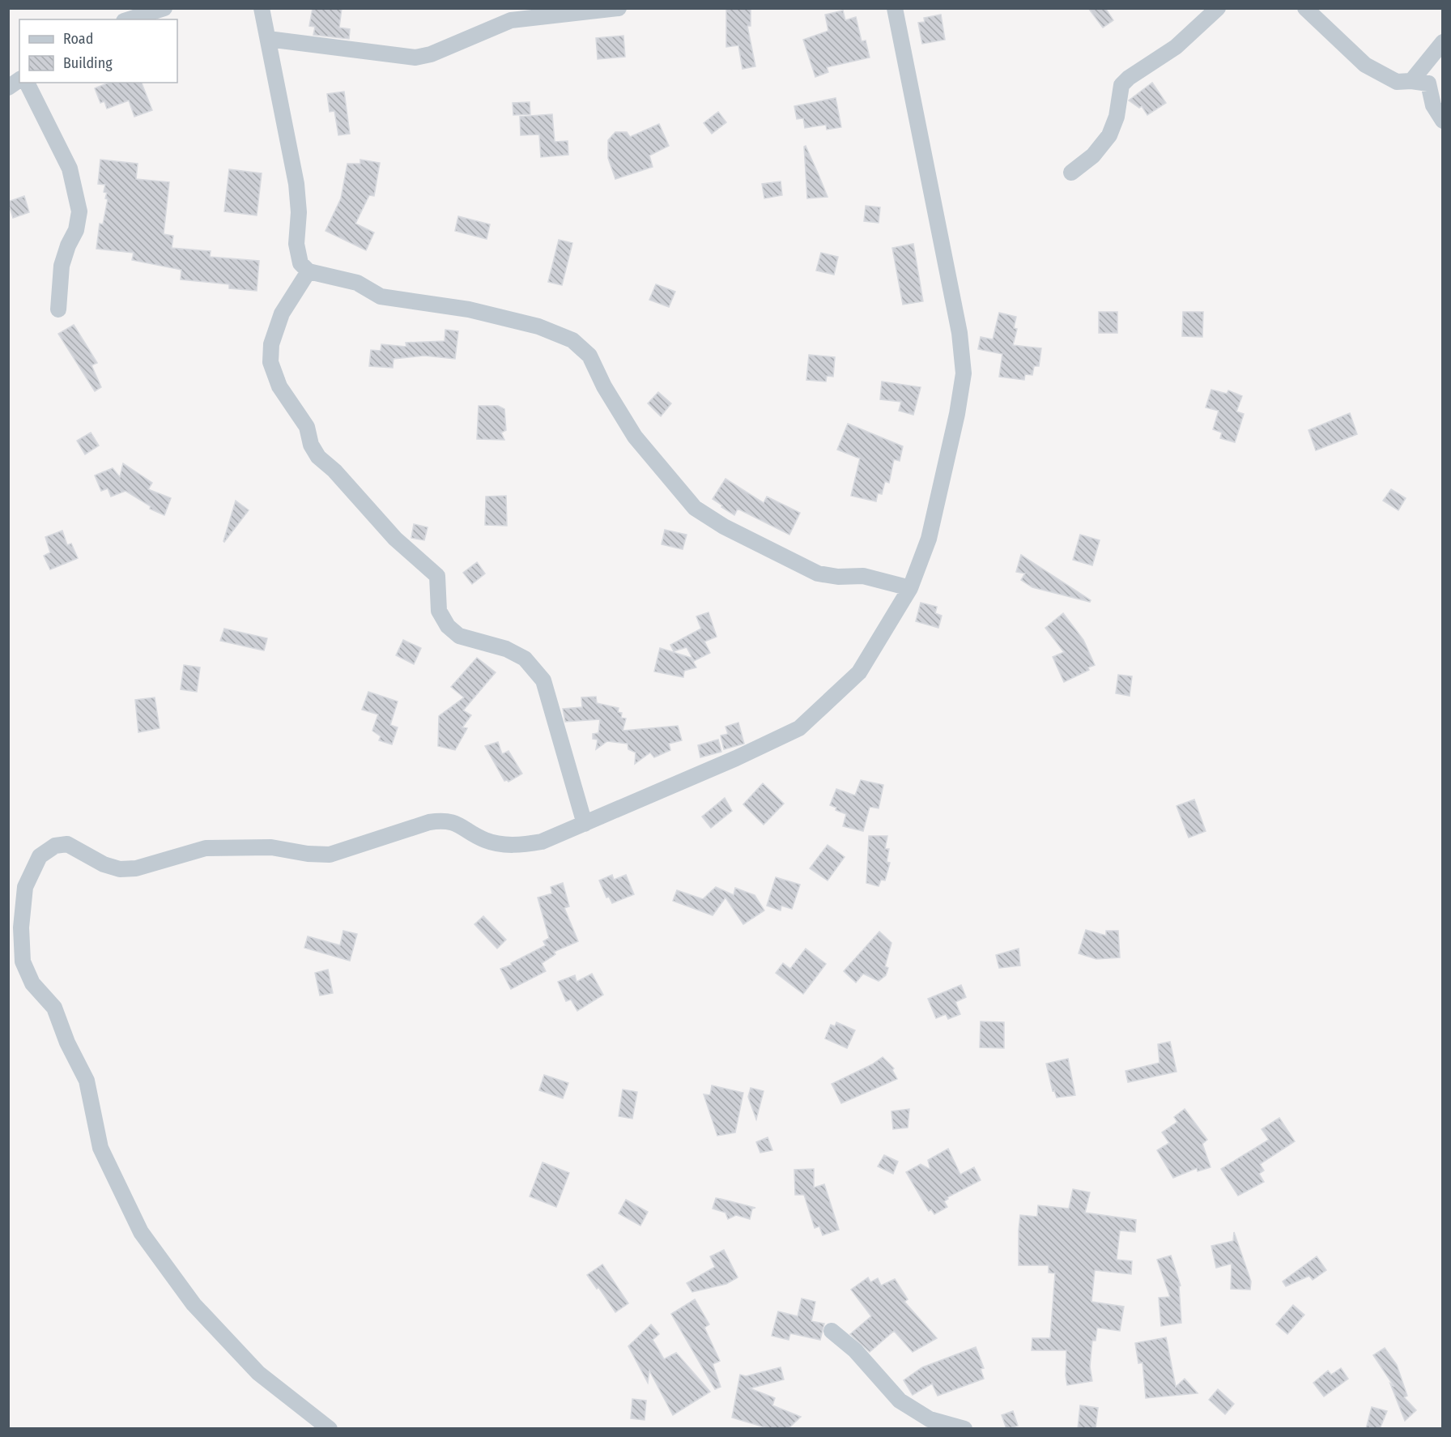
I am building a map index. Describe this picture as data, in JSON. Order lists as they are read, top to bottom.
{
  "legend": ["Road", "Building"]
}
